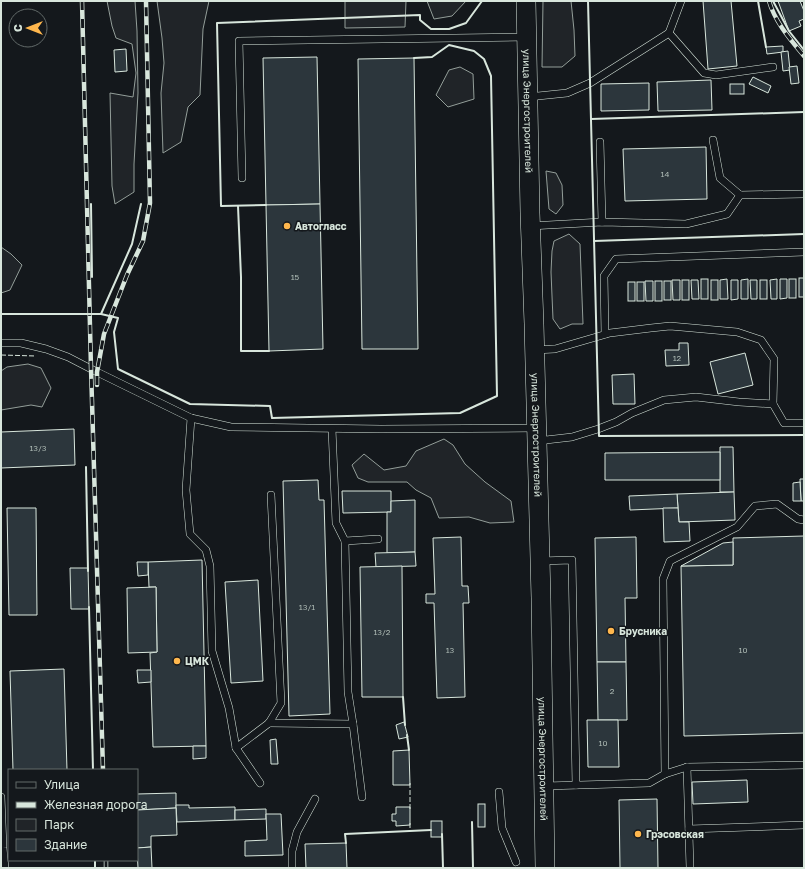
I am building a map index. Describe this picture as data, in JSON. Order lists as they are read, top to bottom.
{
  "streets": {
    "main road": ["улица Энергостроителей"]
  },
  "places": [
    "Автогласс",
    "Брусника",
    "ЦМК",
    "Грэсовская"
  ],
  "house_numbers": [
    "14",
    "15",
    "12",
    "13/3",
    "13/1",
    "13/2",
    "13",
    "10",
    "2",
    "10"
  ],
  "legend": [
    "Улица",
    "Железная дорога",
    "Парк",
    "Здание"
  ],
  "north": "left"
}
